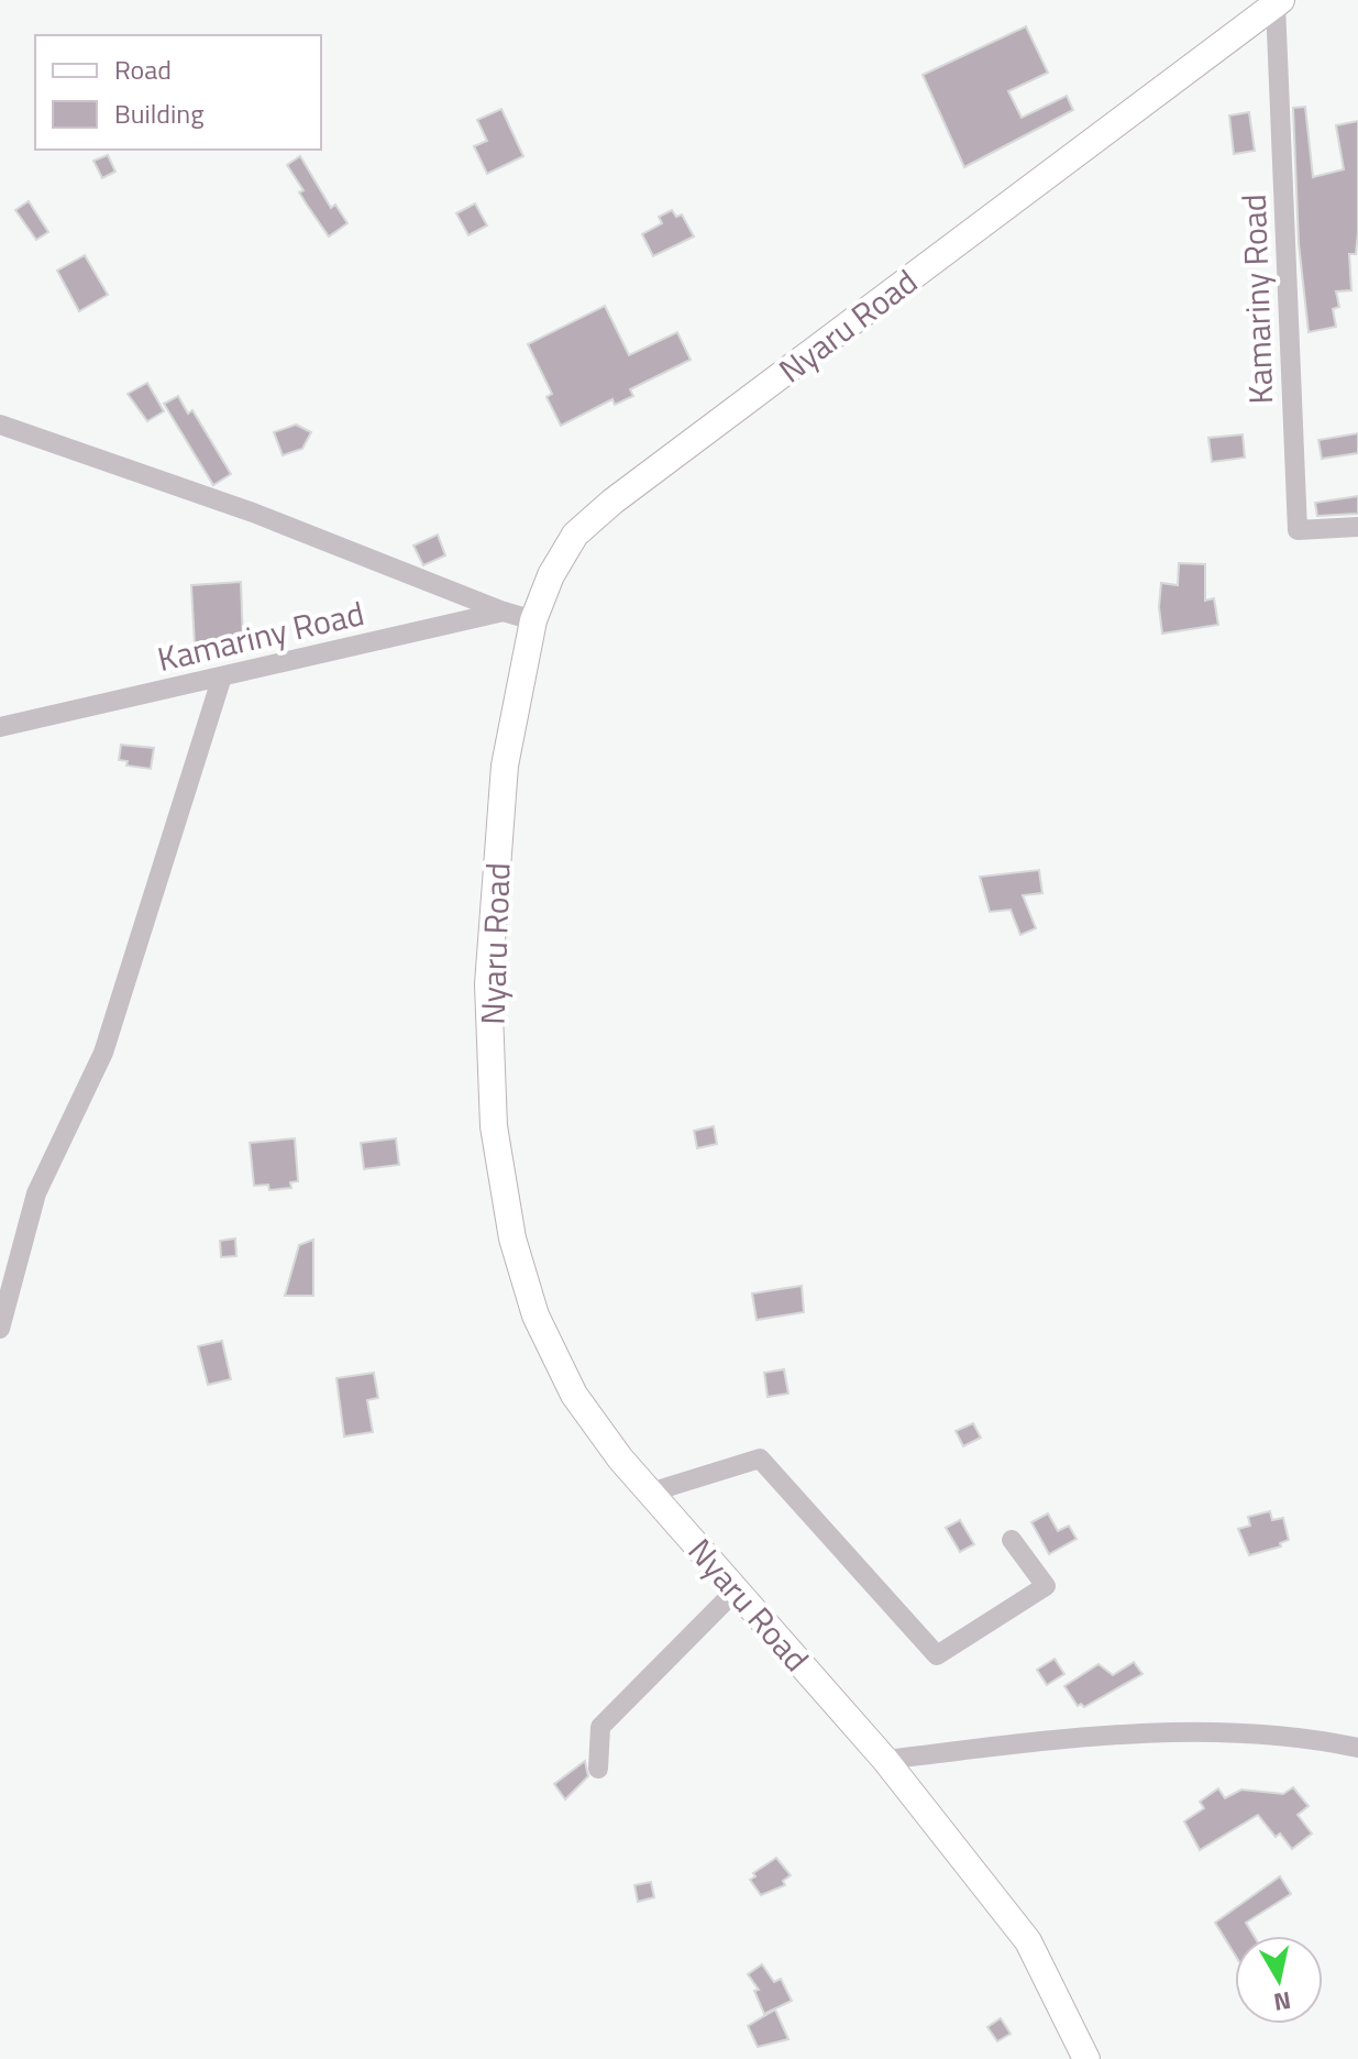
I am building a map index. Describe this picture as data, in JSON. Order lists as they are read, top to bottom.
{
  "streets": {
    "main road": ["Nyaru Road"],
    "street": ["Kamariny Road"]
  },
  "crossings": [
    ["Kamariny Road", "Nyaru Road"]
  ],
  "legend": ["Road", "Building"],
  "north": "bottom"
}
